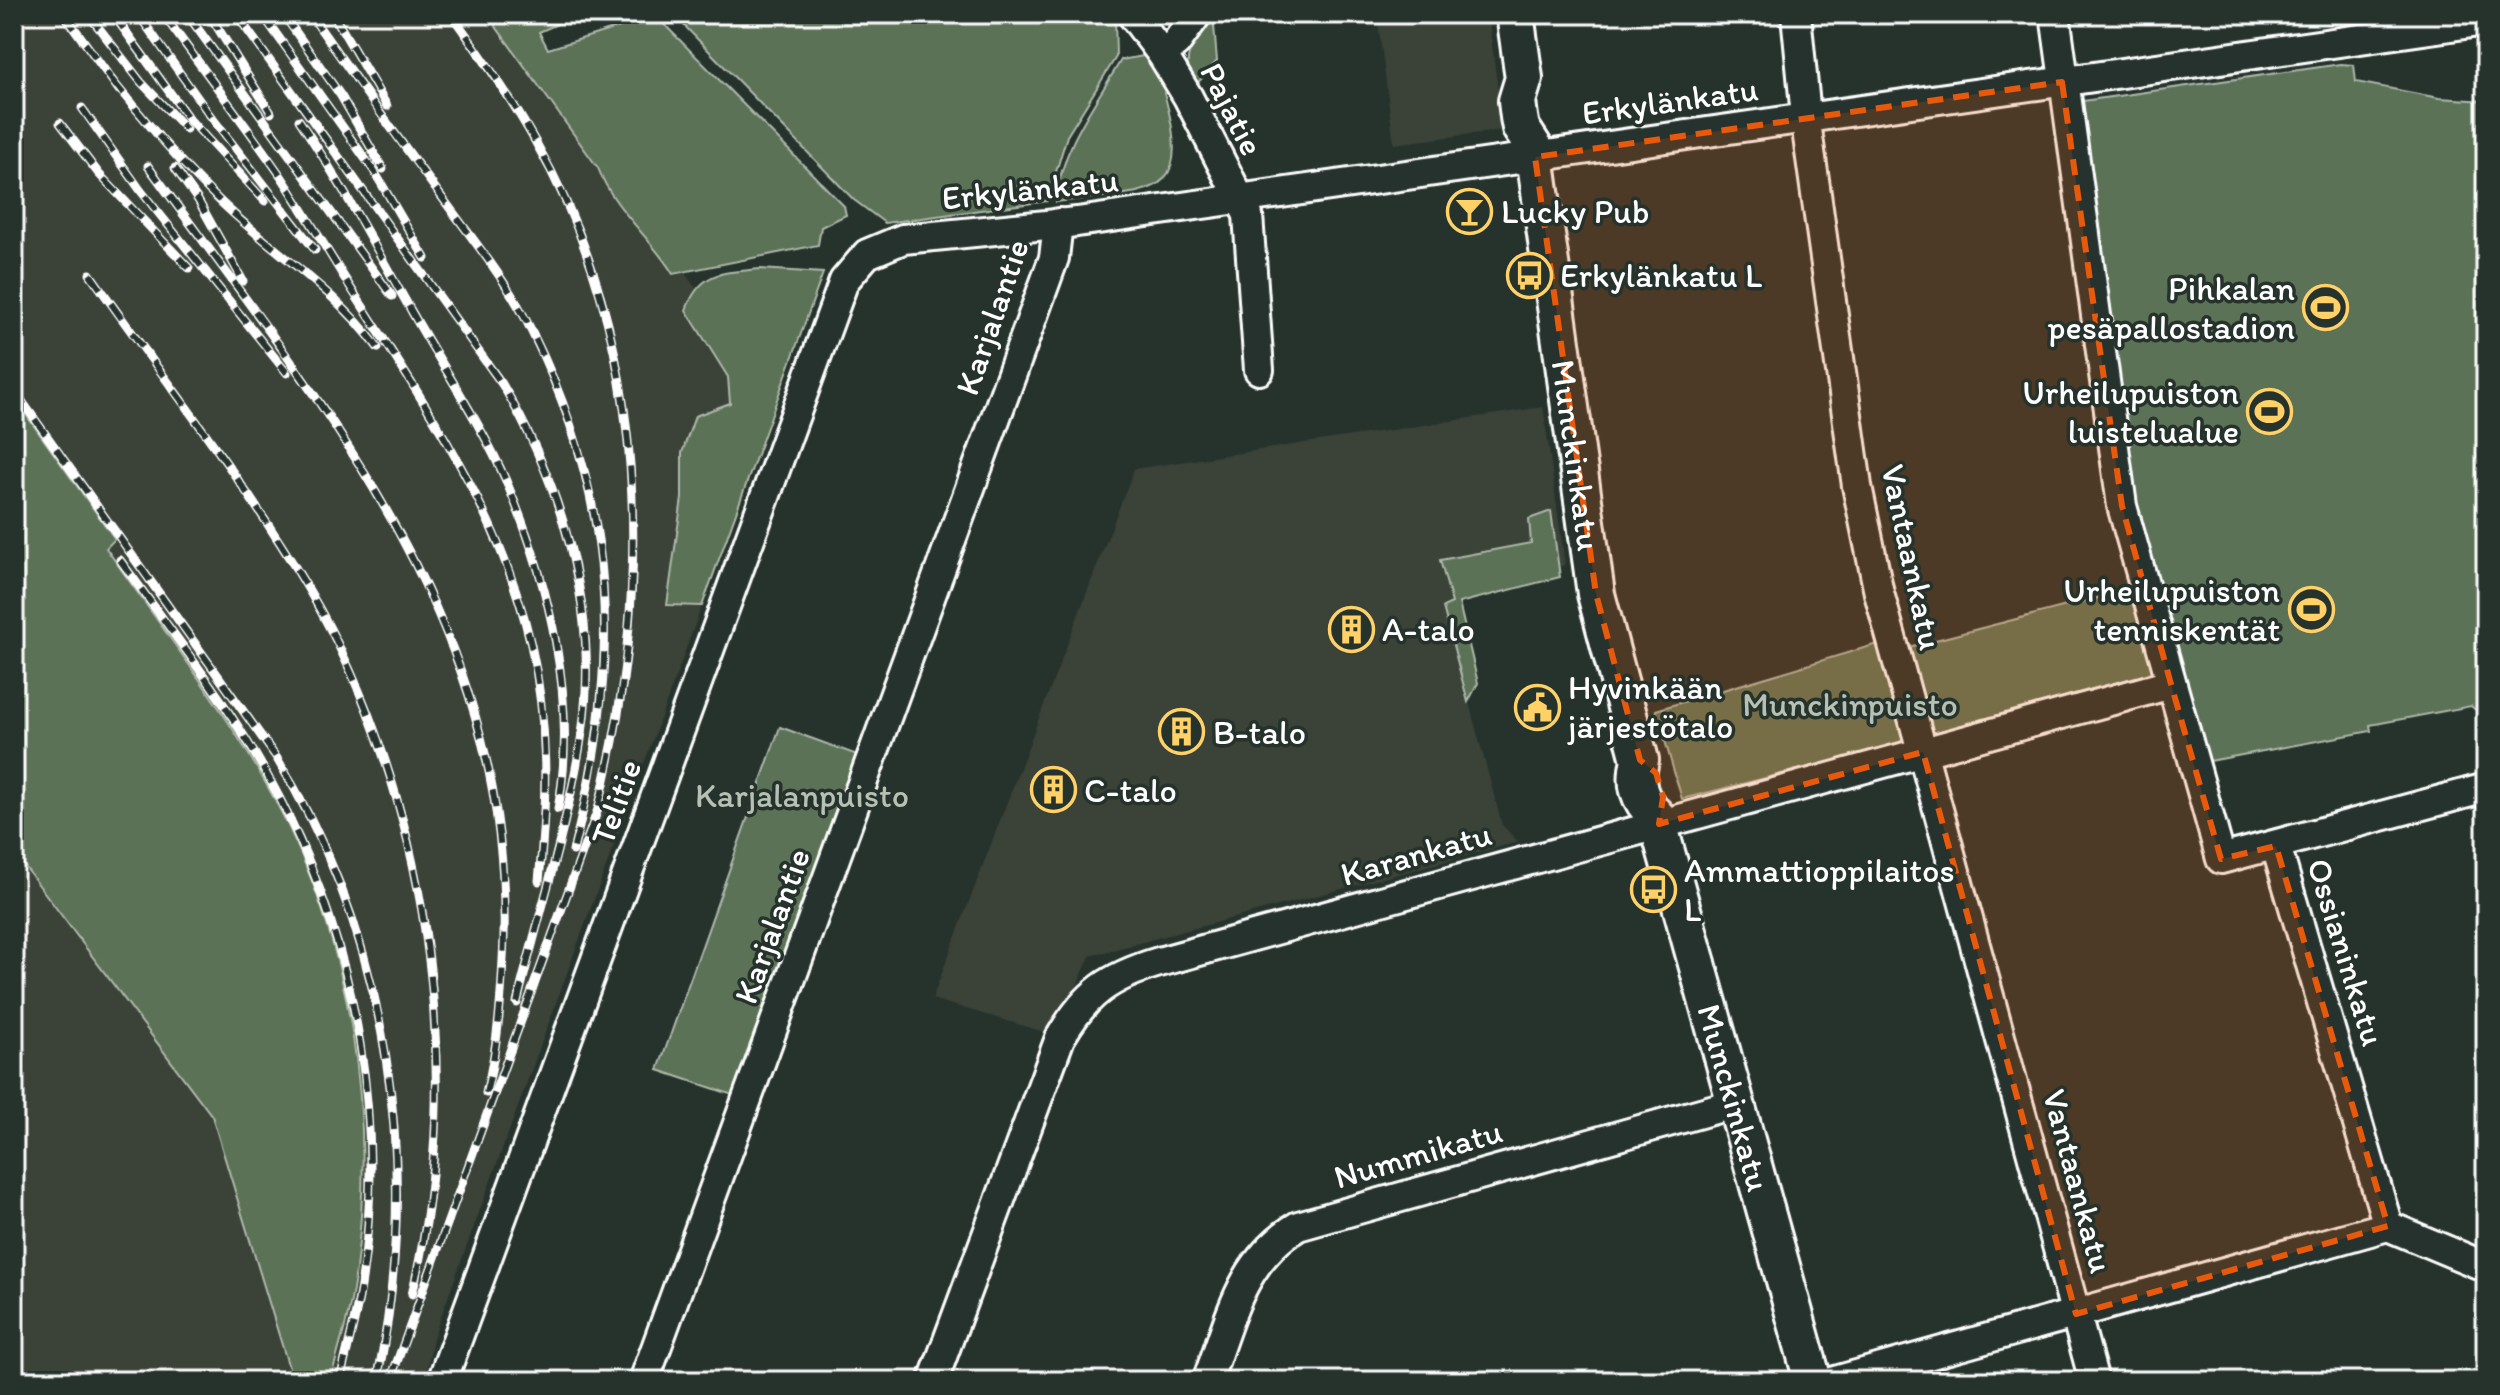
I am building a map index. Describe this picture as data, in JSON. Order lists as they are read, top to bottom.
{
  "streets": {
    "main road": ["Munckinkatu"],
    "street": [
      "Erkylänkatu",
      "Pajatie",
      "Karjalantie",
      "Vantaankatu",
      "Telitie",
      "Karankatu",
      "Ossianinkatu",
      "Nummikatu"
    ]
  },
  "crossings": [
    ["Erkylänkatu", "Pajatie"],
    ["Erkylänkatu", "Karjalantie"],
    ["Erkylänkatu", "Munckinkatu"],
    ["Erkylänkatu", "Vantaankatu"],
    ["Erkylänkatu", "Telitie"],
    ["Erkylänkatu", "Ossianinkatu"],
    ["Munckinkatu", "Karankatu"],
    ["Munckinkatu", "Nummikatu"],
    ["Vantaankatu", "Karankatu"],
    ["Karankatu", "Ossianinkatu"]
  ],
  "parks": ["Munckinpuisto", "Karjalanpuisto"],
  "places": {
    "bar": ["Lucky Pub"],
    "bus stop": ["Erkylänkatu L", "Ammattioppilaitos L"],
    "sports": ["Pihkalan pesäpallostadion", "Urheilupuiston luistelualue", "Urheilupuiston tenniskentät"],
    "building": ["A-talo", "B-talo", "C-talo"],
    "public building": ["Hyvinkään järjestötalo"]
  }
}
